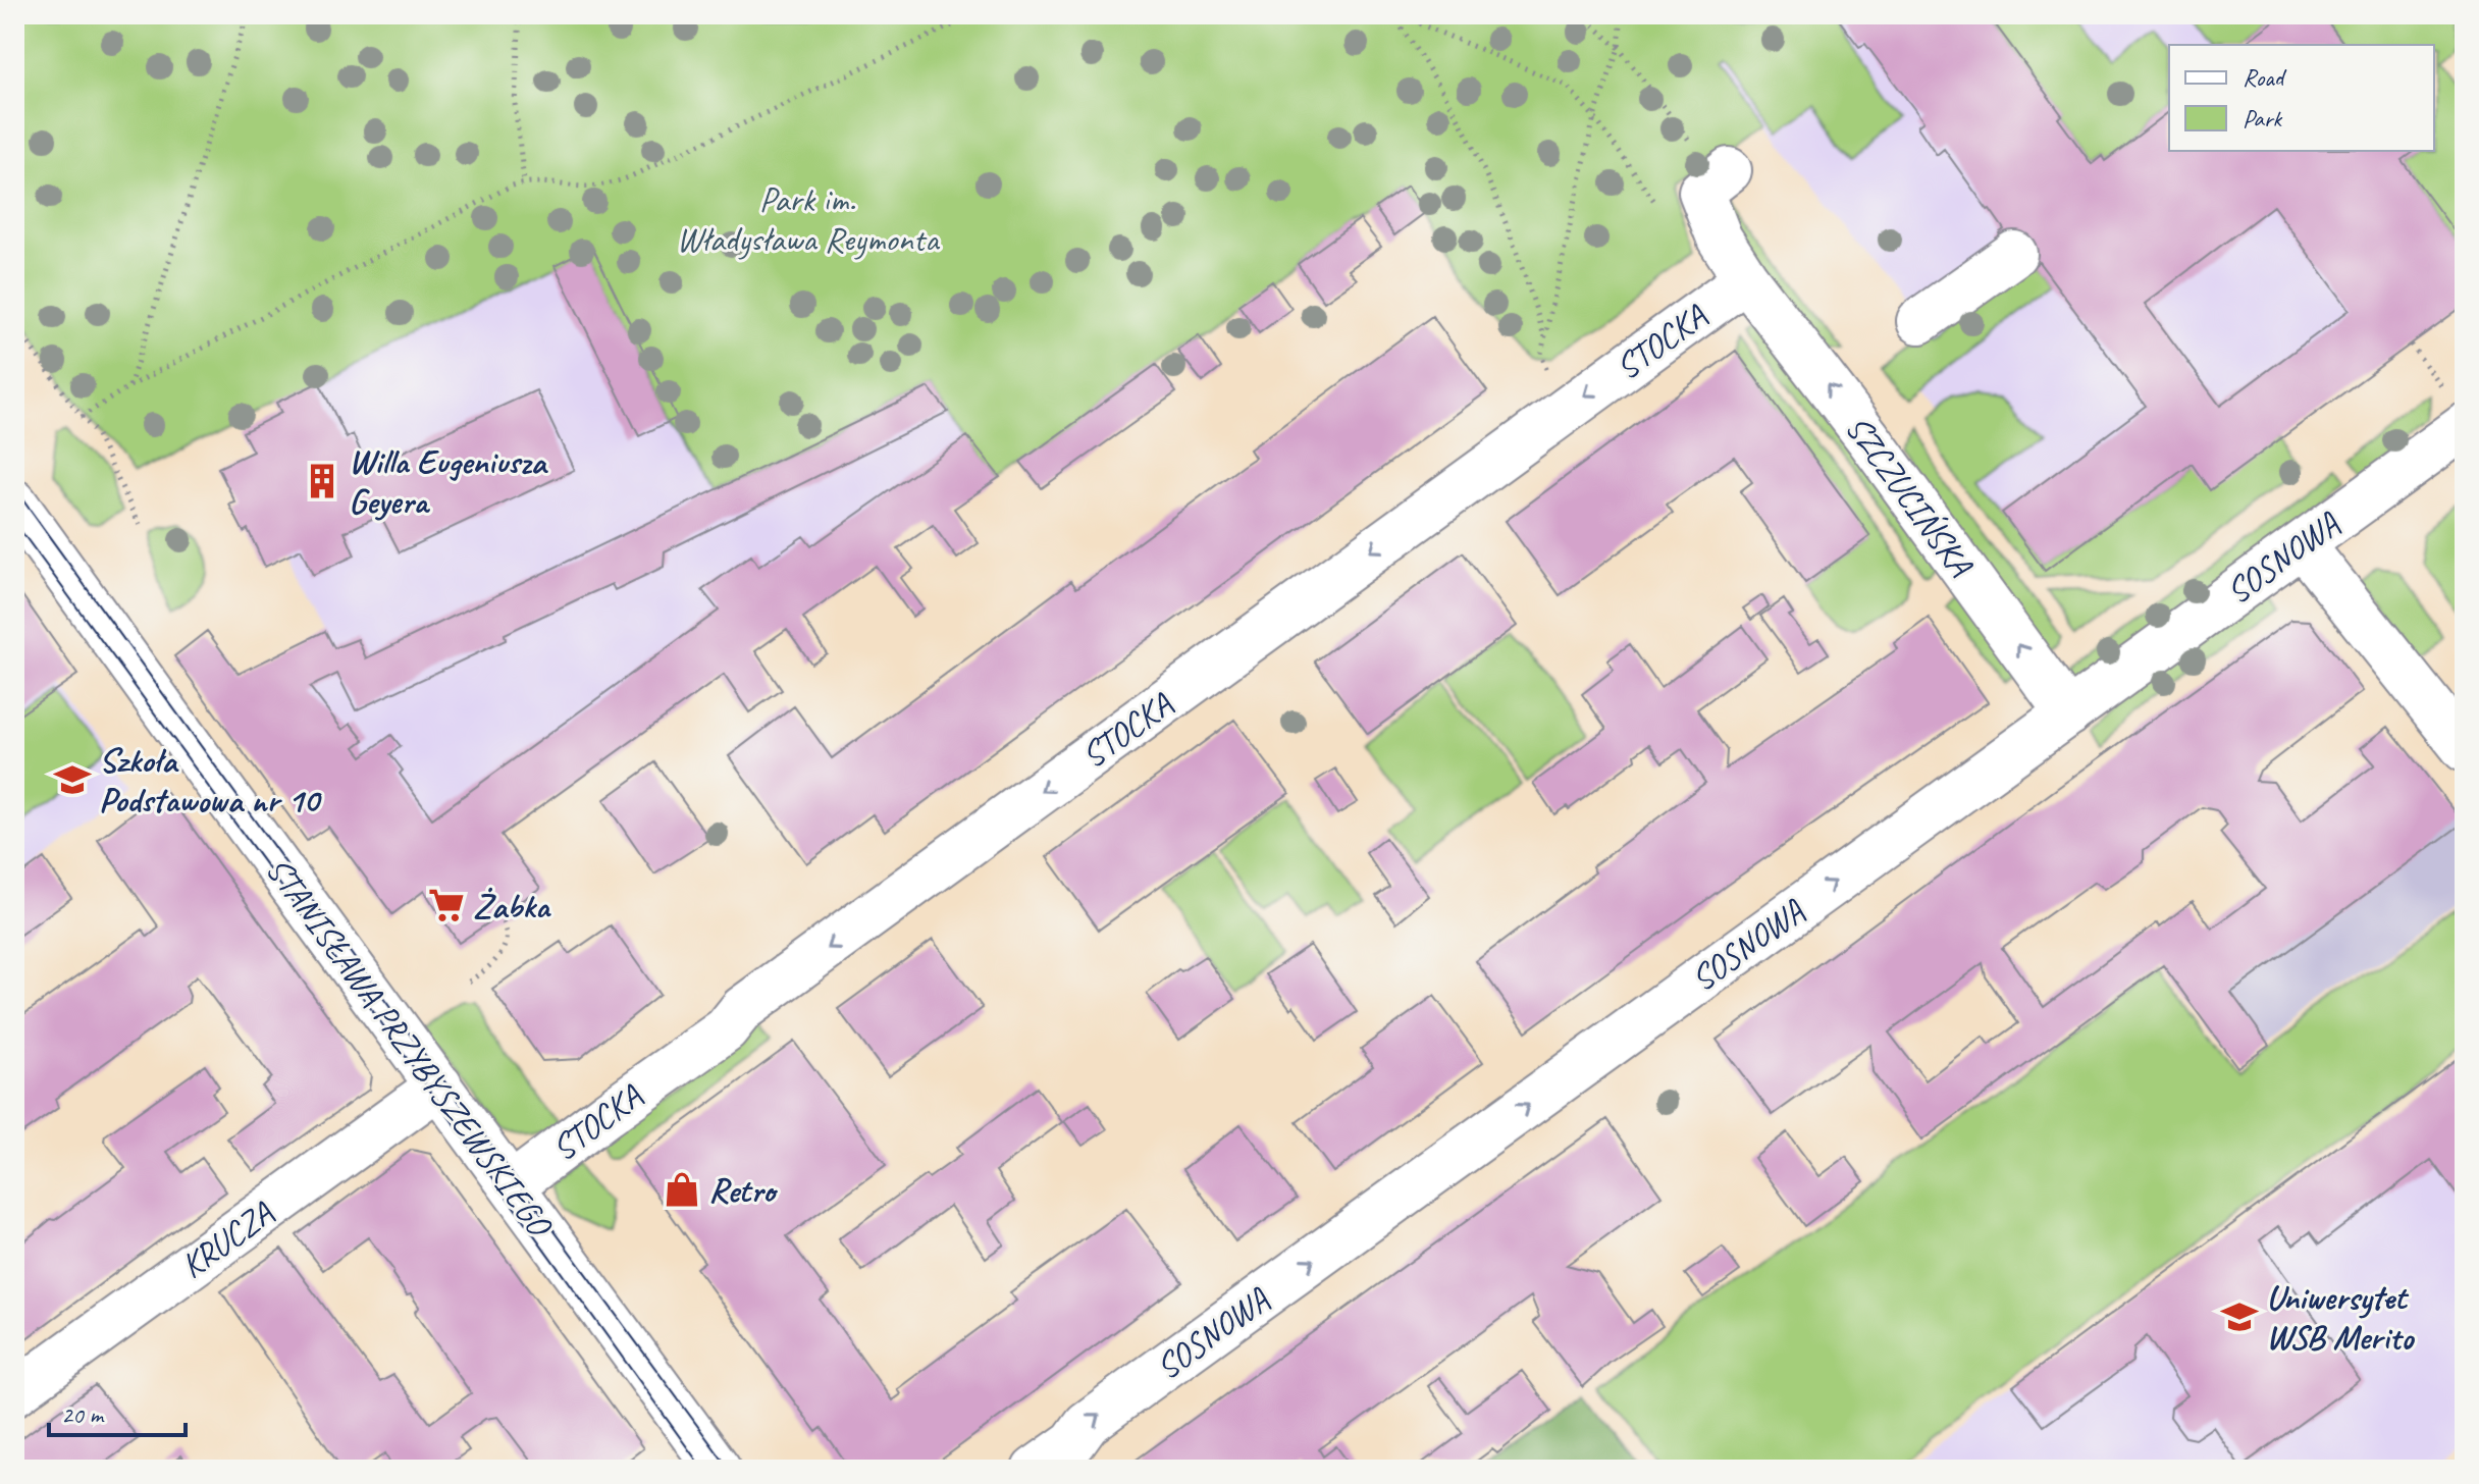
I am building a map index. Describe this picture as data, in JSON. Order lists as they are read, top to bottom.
{
  "streets": {
    "street": [
      "STOCKA",
      "SZCZUCIŃSKA",
      "SOSNOWA",
      "STANISŁAWA PRZYBYSZEWSKIEGO",
      "KRUCZA"
    ]
  },
  "crossings": [
    ["STOCKA", "SZCZUCIŃSKA"],
    ["STOCKA", "STANISŁAWA PRZYBYSZEWSKIEGO"],
    ["SZCZUCIŃSKA", "SOSNOWA"],
    ["STANISŁAWA PRZYBYSZEWSKIEGO", "KRUCZA"]
  ],
  "one_way": ["STOCKA", "SZCZUCIŃSKA", "SOSNOWA"],
  "parks": ["Park im. Władysława Reymonta"],
  "places": {
    "building": ["Willa Eugeniusza Geyera"],
    "school or university": ["Szkoła Podstawowa nr 10", "Uniwersytet WSB Merito"],
    "supermarket": ["Żabka"],
    "shop": ["Retro"]
  },
  "legend": ["Road", "Park"],
  "scale_bar": "20 m"
}
